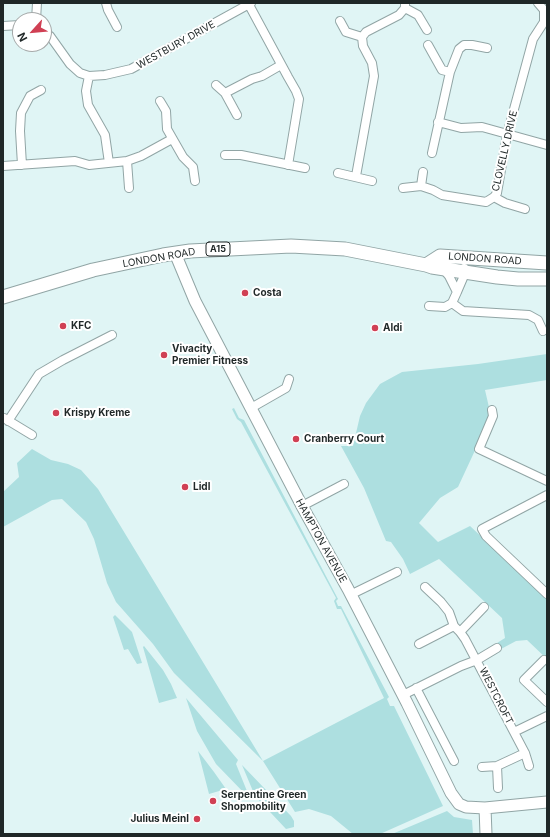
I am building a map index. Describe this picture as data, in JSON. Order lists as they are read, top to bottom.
{
  "streets": {
    "main road": ["A15", "LONDON ROAD"],
    "street": [
      "WESTBURY DRIVE",
      "CLOVELLY DRIVE",
      "HAMPTON AVENUE",
      "WESTCROFT"
    ]
  },
  "crossings": [
    ["LONDON ROAD", "HAMPTON AVENUE"]
  ],
  "places": [
    "Costa",
    "KFC",
    "Aldi",
    "Vivacity Premier Fitness",
    "Krispy Kreme",
    "Cranberry Court",
    "Lidl",
    "Serpentine Green Shopmobility",
    "Julius Meinl"
  ],
  "north": "bottom left"
}
